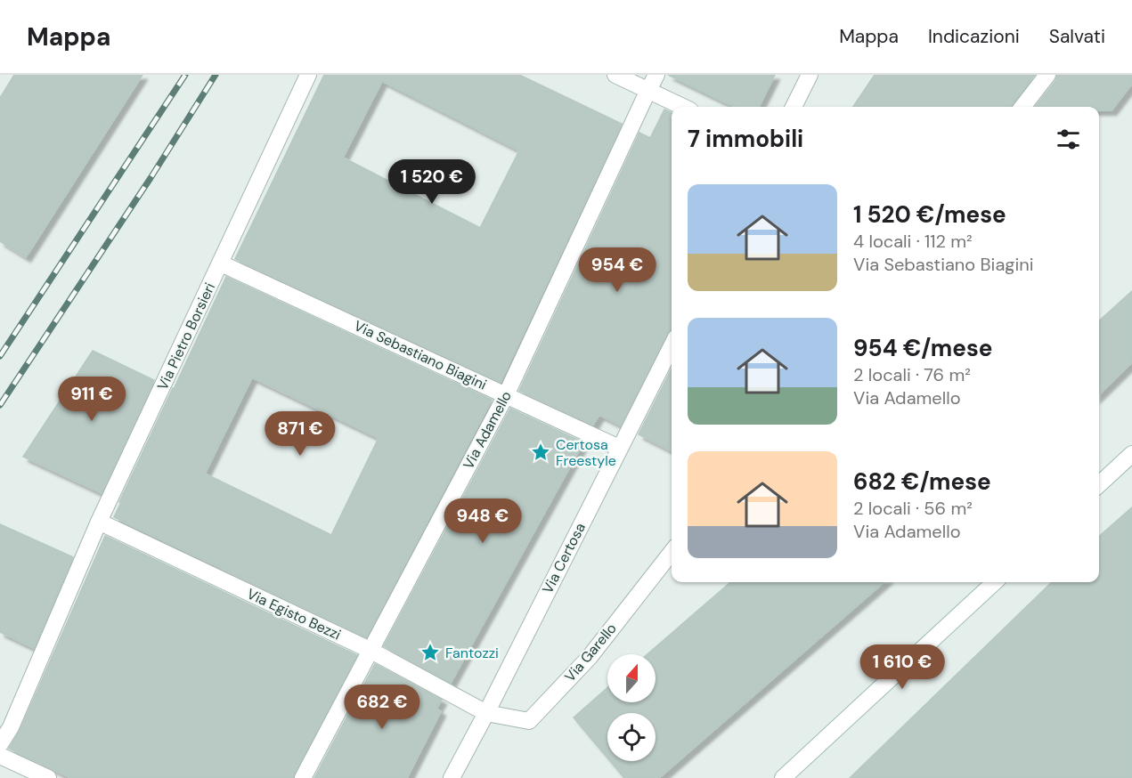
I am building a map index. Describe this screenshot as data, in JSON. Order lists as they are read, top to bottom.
{
  "streets": {
    "street": [
      "Via Pietro Borsieri",
      "Via Sebastiano Biagini",
      "Via Adamello",
      "Via Certosa",
      "Via Egisto Bezzi",
      "Via Garello"
    ]
  },
  "crossings": [
    ["Via Pietro Borsieri", "Via Sebastiano Biagini"],
    ["Via Pietro Borsieri", "Via Egisto Bezzi"],
    ["Via Sebastiano Biagini", "Via Adamello"],
    ["Via Sebastiano Biagini", "Via Certosa"],
    ["Via Adamello", "Via Egisto Bezzi"],
    ["Via Certosa", "Via Egisto Bezzi"],
    ["Via Certosa", "Via Garello"],
    ["Via Egisto Bezzi", "Via Garello"]
  ],
  "places": {
    "place": ["Certosa Freestyle", "Fantozzi"]
  },
  "north": "top",
  "page": {
    "header": "Mappa",
    "nav": ["Mappa", "Indicazioni", "Salvati"],
    "heading": "7 immobili",
    "price": [
      "1 520 €",
      "954 €",
      "911 €",
      "871 €",
      "948 €",
      "1 610 €",
      "682 €"
    ],
    "list": [
      {
        "name": "1 520 €/mese",
        "note": "4 locali · 112 m² · Via Sebastiano Biagini"
      },
      {
        "name": "954 €/mese",
        "note": "2 locali · 76 m² · Via Adamello"
      },
      {
        "name": "682 €/mese",
        "note": "2 locali · 56 m² · Via Adamello"
      }
    ]
  }
}
